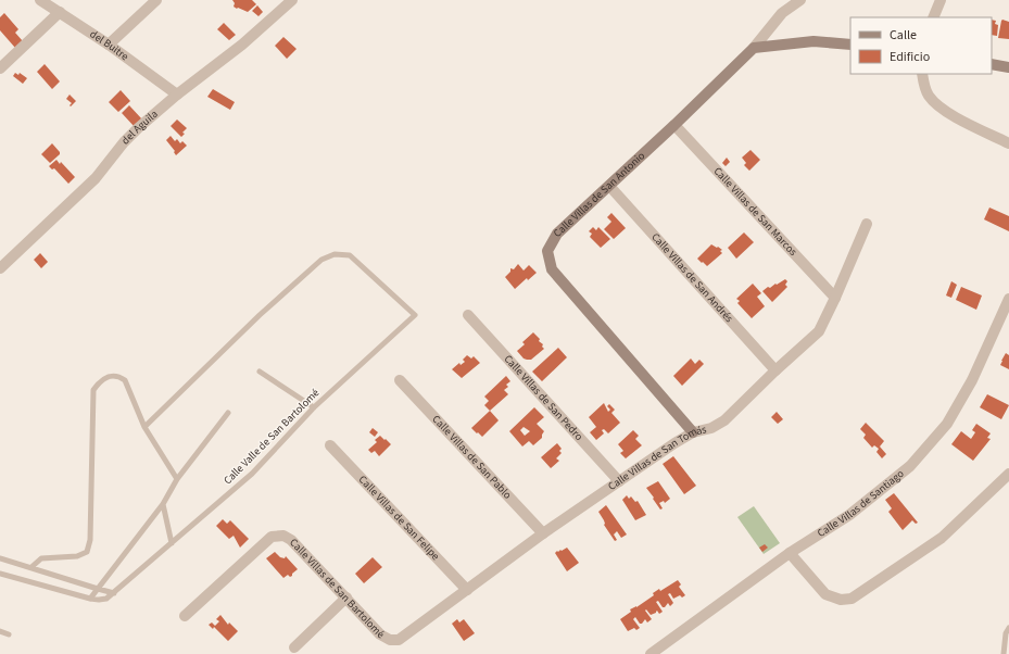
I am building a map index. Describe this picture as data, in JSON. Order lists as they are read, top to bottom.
{
  "streets": {
    "street": [
      "del Buitre",
      "del Aguila",
      "Calle Villas de San Antonio",
      "Calle Villas de San Marcos",
      "Calle Villas de San Andrés",
      "Calle Villas de San Pedro",
      "Calle Villas de San Pablo",
      "Calle Villas de San Tomás",
      "Calle Villas de Santiago",
      "Calle Villas de San Felipe",
      "Calle Villas de San Bartolomé"
    ],
    "lane": ["Calle Valle de San Bartolomé"]
  },
  "crossings": [
    ["del Buitre", "del Aguila"],
    ["Calle Villas de San Antonio", "Calle Villas de San Marcos"],
    ["Calle Villas de San Antonio", "Calle Villas de San Andrés"],
    ["Calle Villas de San Antonio", "Calle Villas de San Tomás"],
    ["Calle Villas de San Marcos", "Calle Villas de San Tomás"],
    ["Calle Villas de San Andrés", "Calle Villas de San Tomás"],
    ["Calle Villas de San Pedro", "Calle Villas de San Tomás"],
    ["Calle Villas de San Pablo", "Calle Villas de San Tomás"],
    ["Calle Villas de San Tomás", "Calle Villas de San Felipe"],
    ["Calle Villas de San Tomás", "Calle Villas de San Bartolomé"]
  ],
  "legend": ["Calle", "Edificio"]
}
